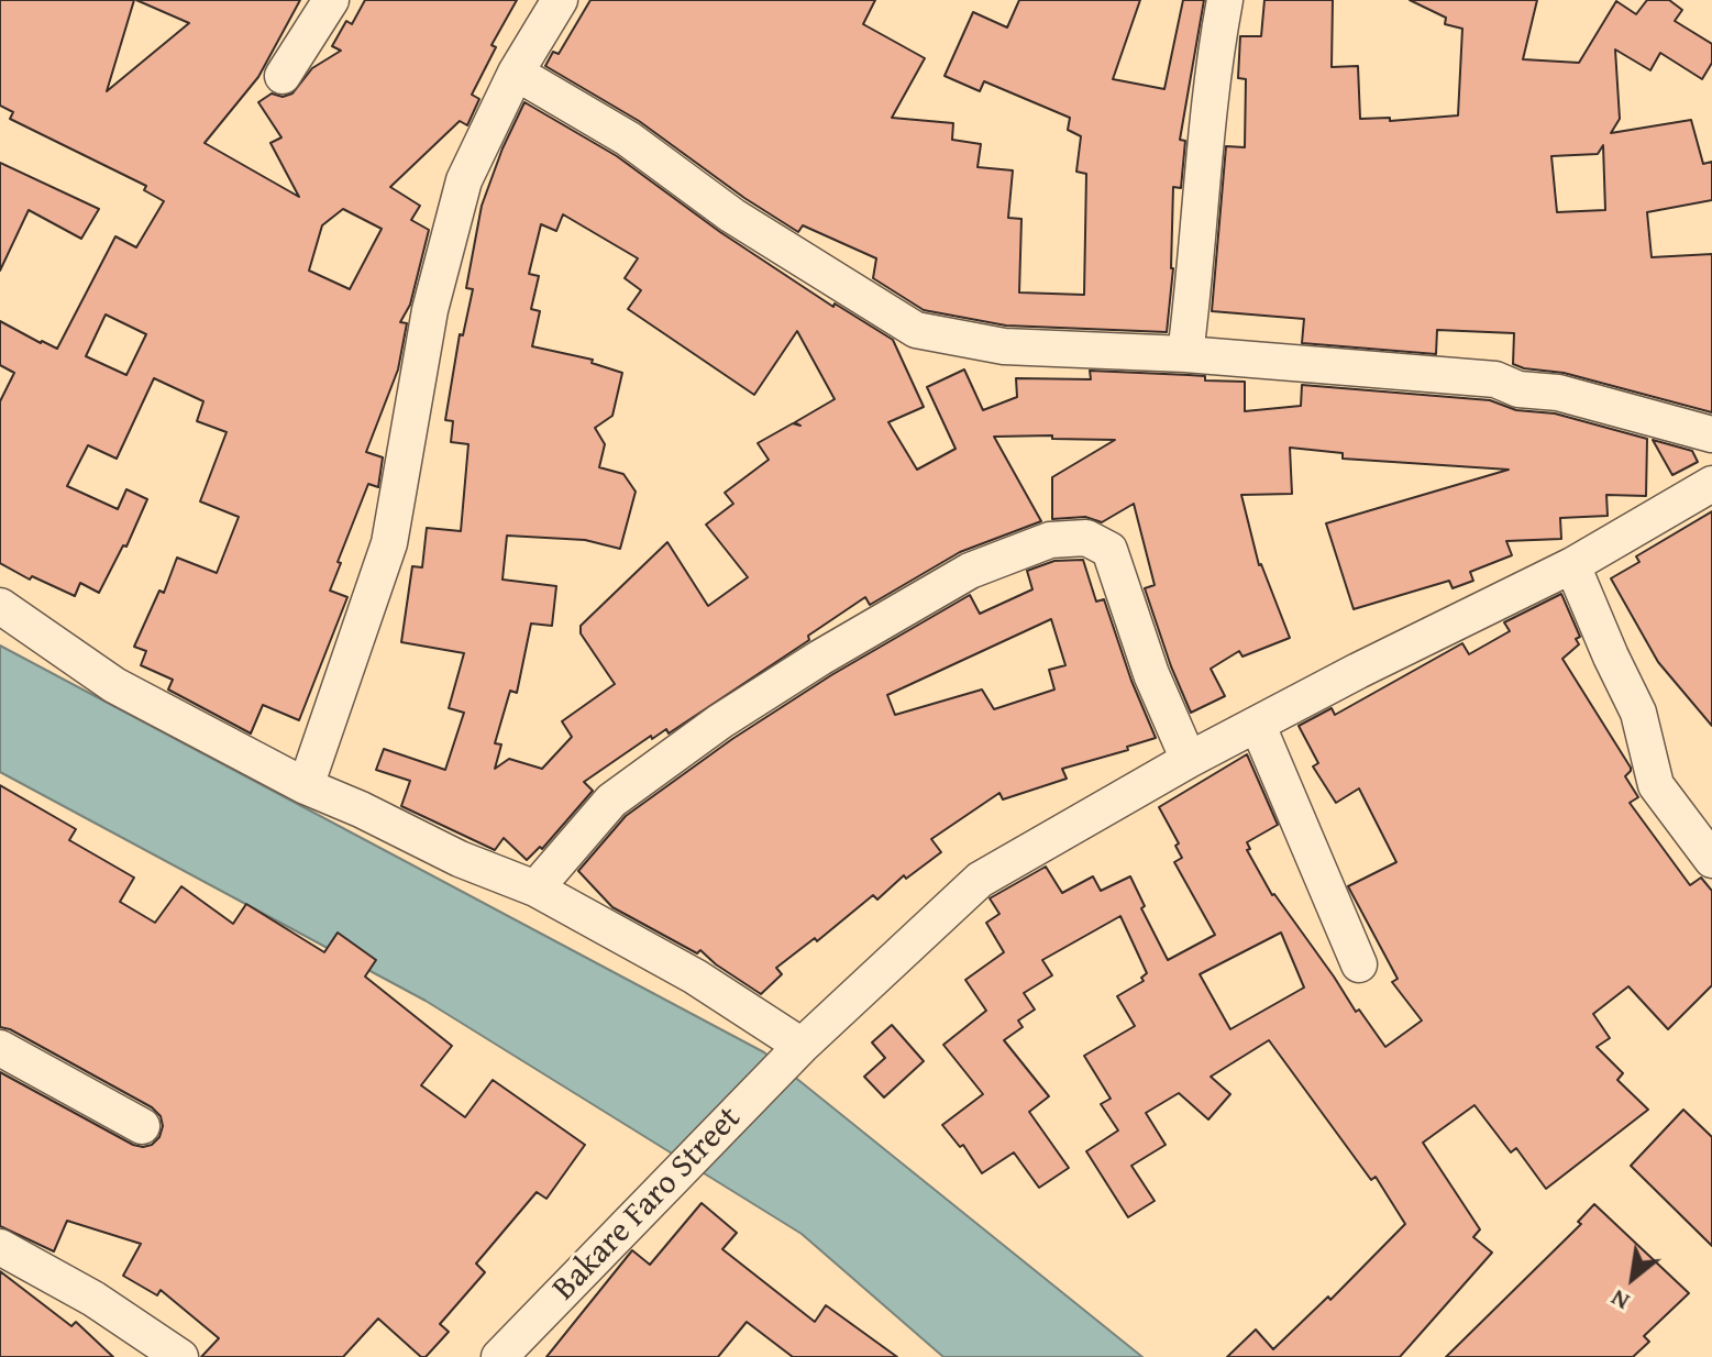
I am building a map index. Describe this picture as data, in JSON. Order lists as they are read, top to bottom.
{
  "streets": {
    "street": ["Bakare Faro Street"]
  },
  "north": "bottom left"
}
